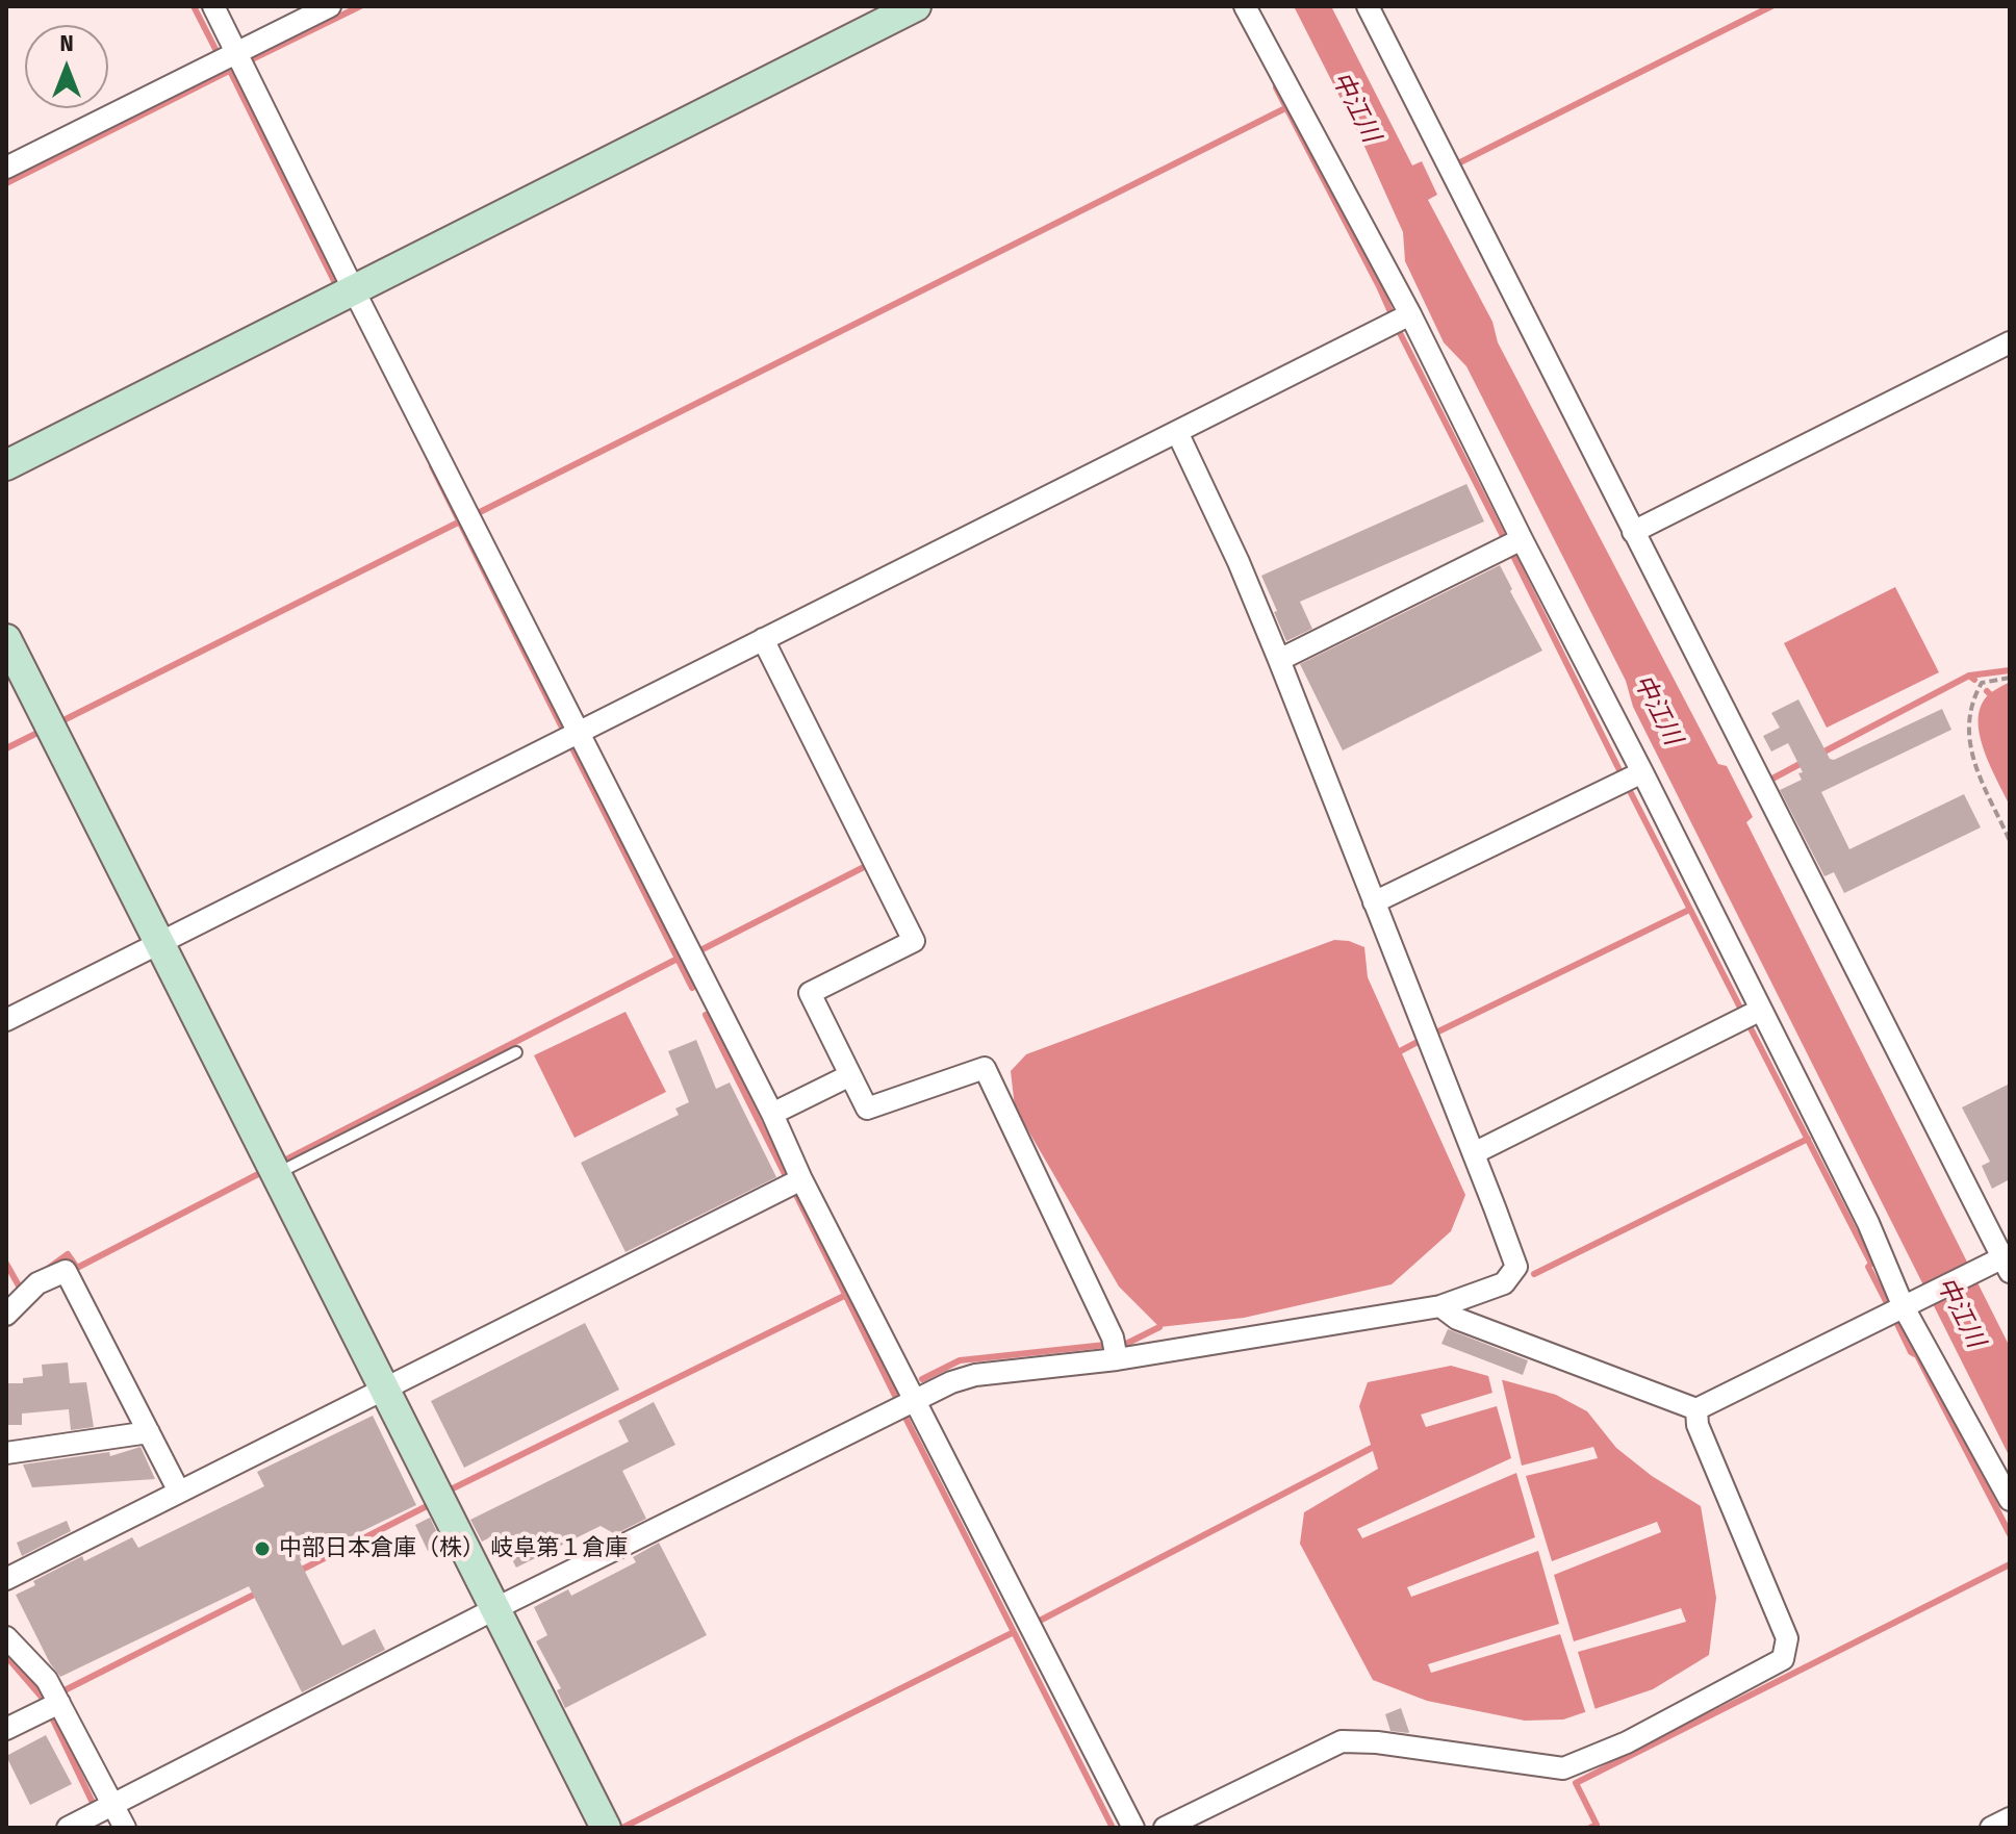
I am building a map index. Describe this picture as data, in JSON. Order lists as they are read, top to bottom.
{
  "water": ["中江川"],
  "places": ["中部日本倉庫（株） 岐阜第１倉庫"],
  "north": "top"
}
